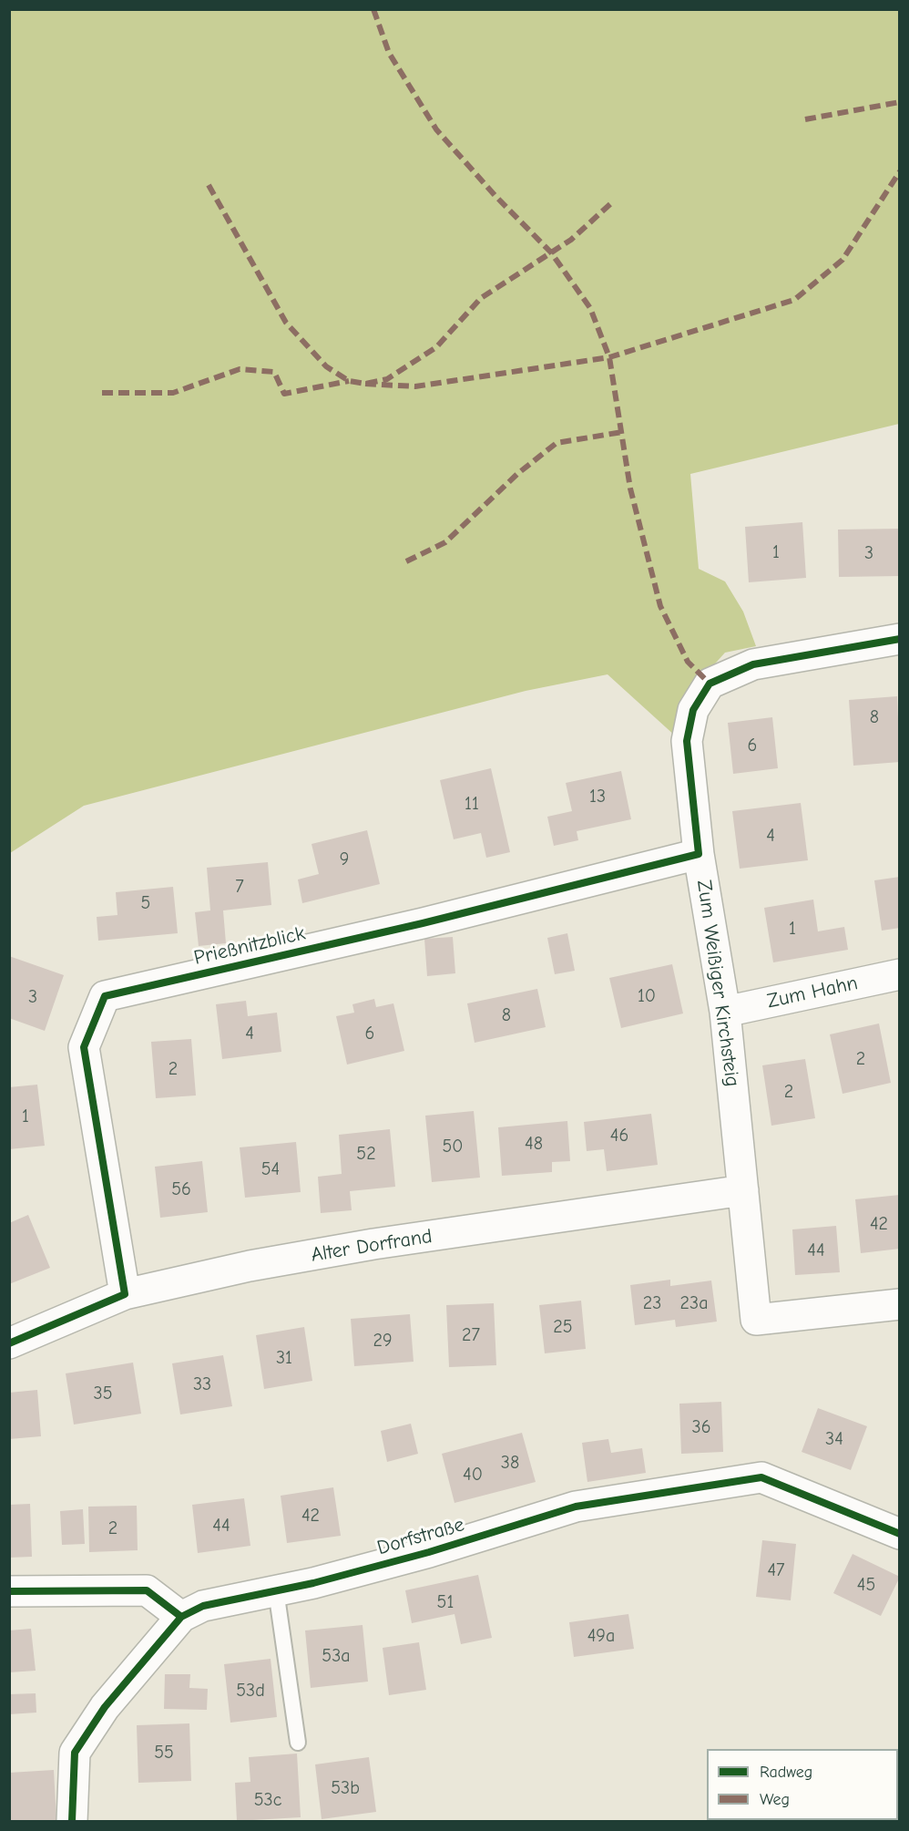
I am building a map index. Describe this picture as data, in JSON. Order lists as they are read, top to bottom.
{
  "streets": {
    "street": [
      "Prießnitzblick",
      "Zum Weißiger Kirchsteig",
      "Zum Hahn",
      "Alter Dorfrand",
      "Dorfstraße"
    ]
  },
  "crossings": [
    ["Prießnitzblick", "Zum Weißiger Kirchsteig"],
    ["Prießnitzblick", "Alter Dorfrand"],
    ["Zum Weißiger Kirchsteig", "Zum Hahn"],
    ["Zum Weißiger Kirchsteig", "Alter Dorfrand"]
  ],
  "house_numbers": [
    "1",
    "3",
    "8",
    "6",
    "13",
    "11",
    "4",
    "9",
    "7",
    "5",
    "1",
    "10",
    "3",
    "8",
    "4",
    "6",
    "2",
    "2",
    "2",
    "1",
    "46",
    "48",
    "50",
    "52",
    "54",
    "56",
    "42",
    "44",
    "23",
    "23a",
    "25",
    "27",
    "29",
    "31",
    "33",
    "35",
    "36",
    "34",
    "38",
    "40",
    "42",
    "44",
    "2",
    "47",
    "45",
    "51",
    "49a",
    "53a",
    "53d",
    "55",
    "53b",
    "53c"
  ],
  "legend": ["Radweg", "Weg"]
}
